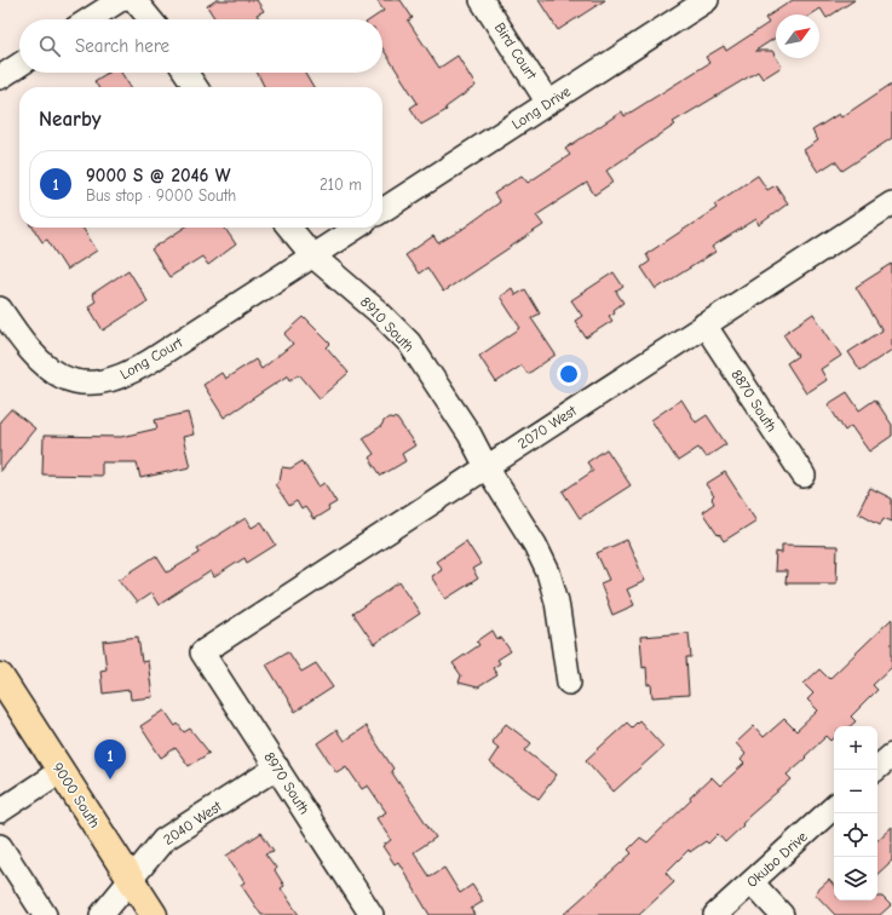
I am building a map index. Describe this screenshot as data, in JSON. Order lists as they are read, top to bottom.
{
  "streets": {
    "main road": ["9000 South"],
    "street": [
      "Bird Court",
      "Long Drive",
      "8910 South",
      "Long Court",
      "8870 South",
      "2070 West",
      "8970 South",
      "2040 West",
      "Okubo Drive"
    ]
  },
  "crossings": [
    ["Bird Court", "Long Drive"],
    ["8910 South", "Long Court"],
    ["8910 South", "2070 West"],
    ["8870 South", "2070 West"],
    ["2070 West", "8970 South"],
    ["8970 South", "2040 West"],
    ["9000 South", "2040 West"]
  ],
  "north": "top right",
  "page": {
    "search": "Search here",
    "heading": "Nearby",
    "list": [
      {
        "mark": "1",
        "name": "9000 S @ 2046 W",
        "note": "Bus stop · 9000 South",
        "value": "210 m"
      }
    ],
    "map_buttons": ["+", "−"],
    "pins": "1"
  }
}
